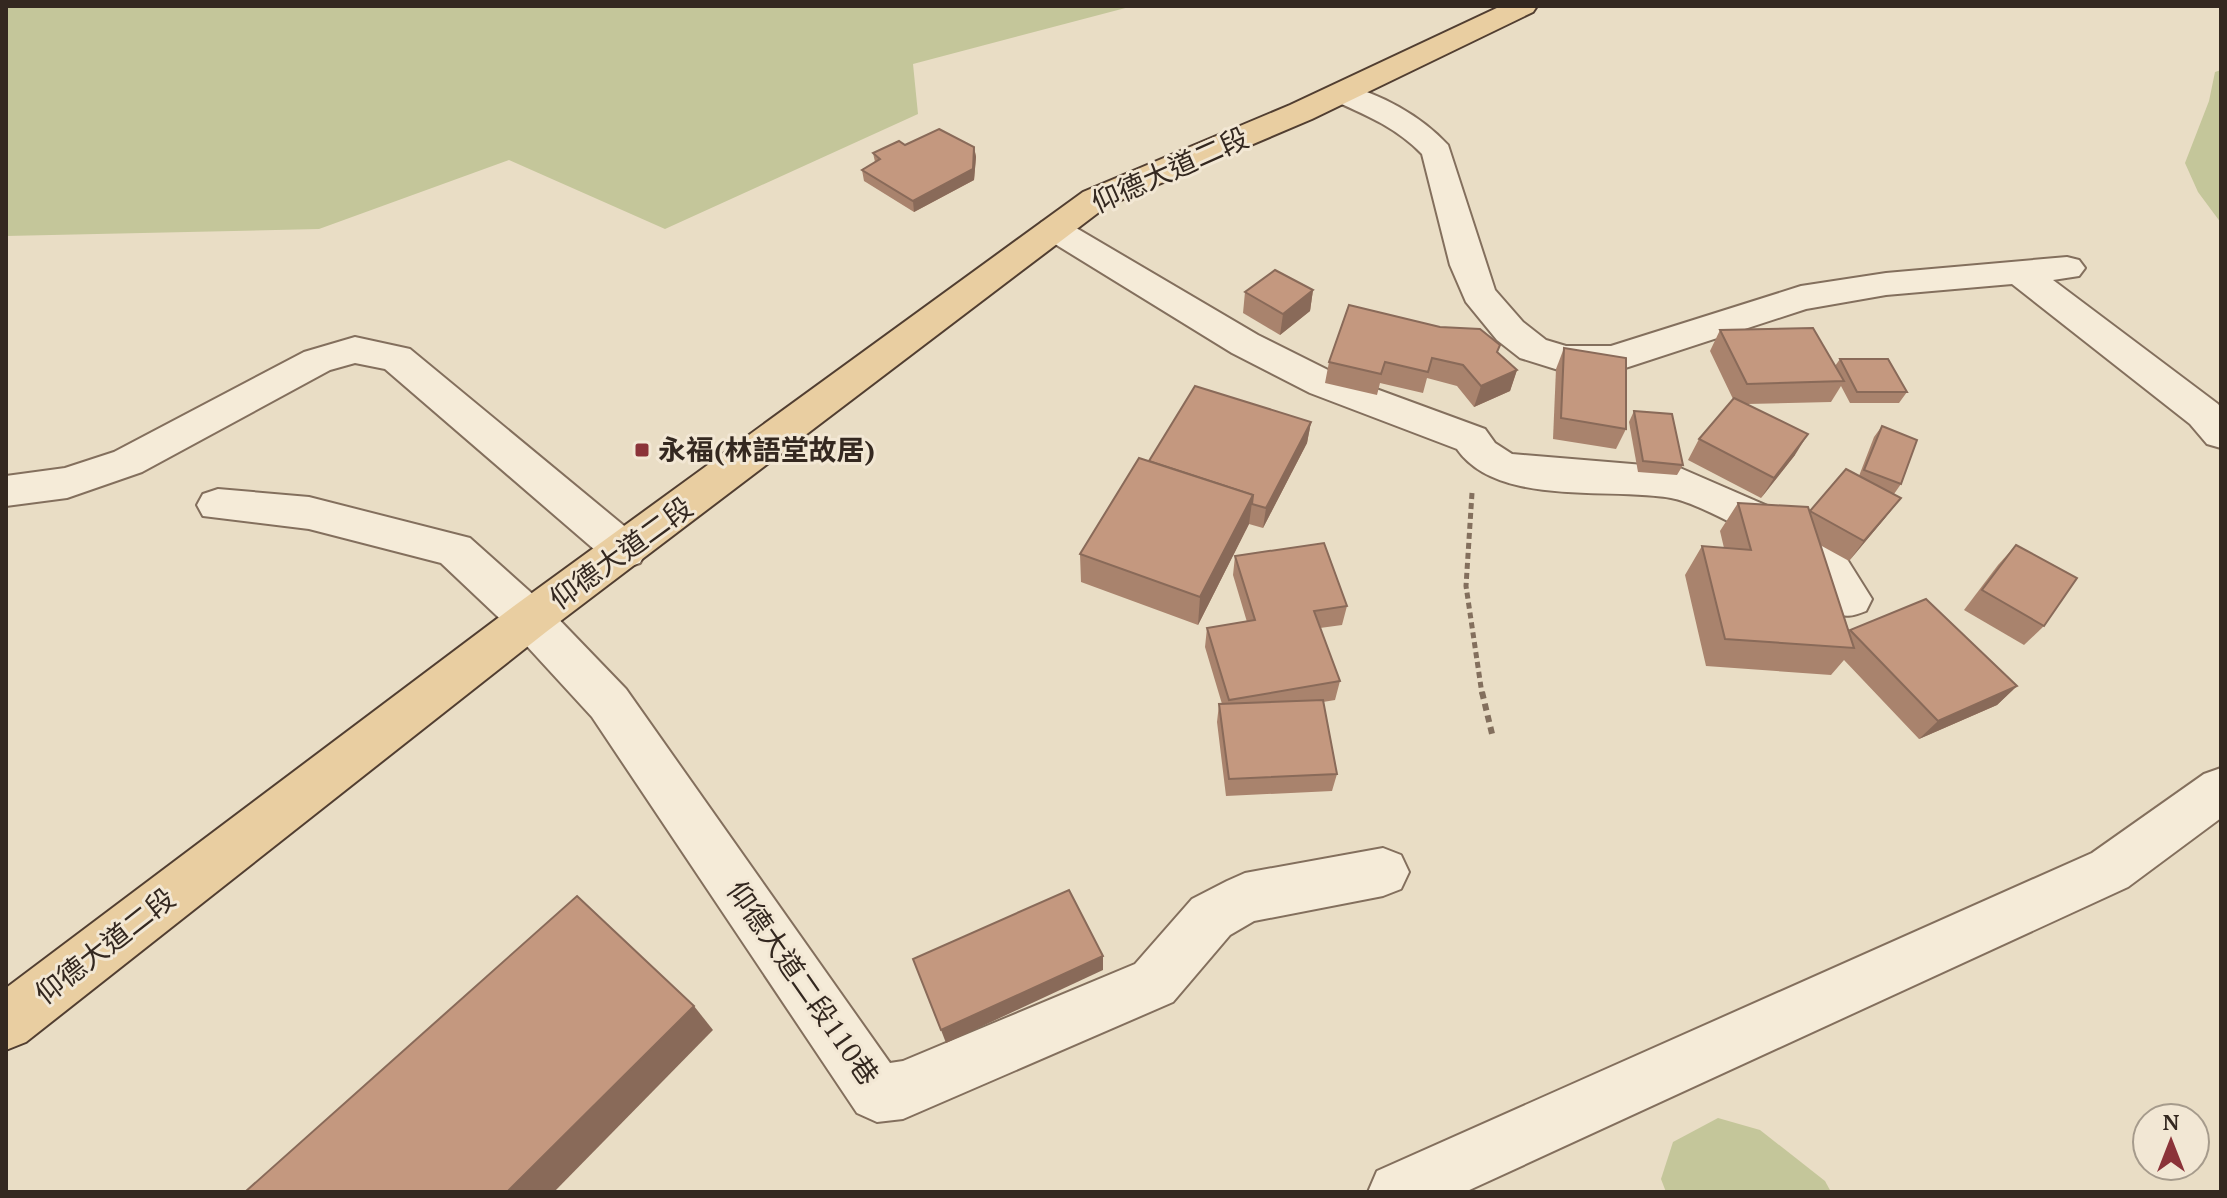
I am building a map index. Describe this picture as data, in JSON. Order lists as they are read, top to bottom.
{
  "streets": {
    "main road": ["仰德大道二段"],
    "lane": ["仰德大道二段110巷"]
  },
  "crossings": [
    ["仰德大道二段", "仰德大道二段110巷"]
  ],
  "places": {
    "transit": ["永福(林語堂故居)"]
  },
  "north": "top"
}
